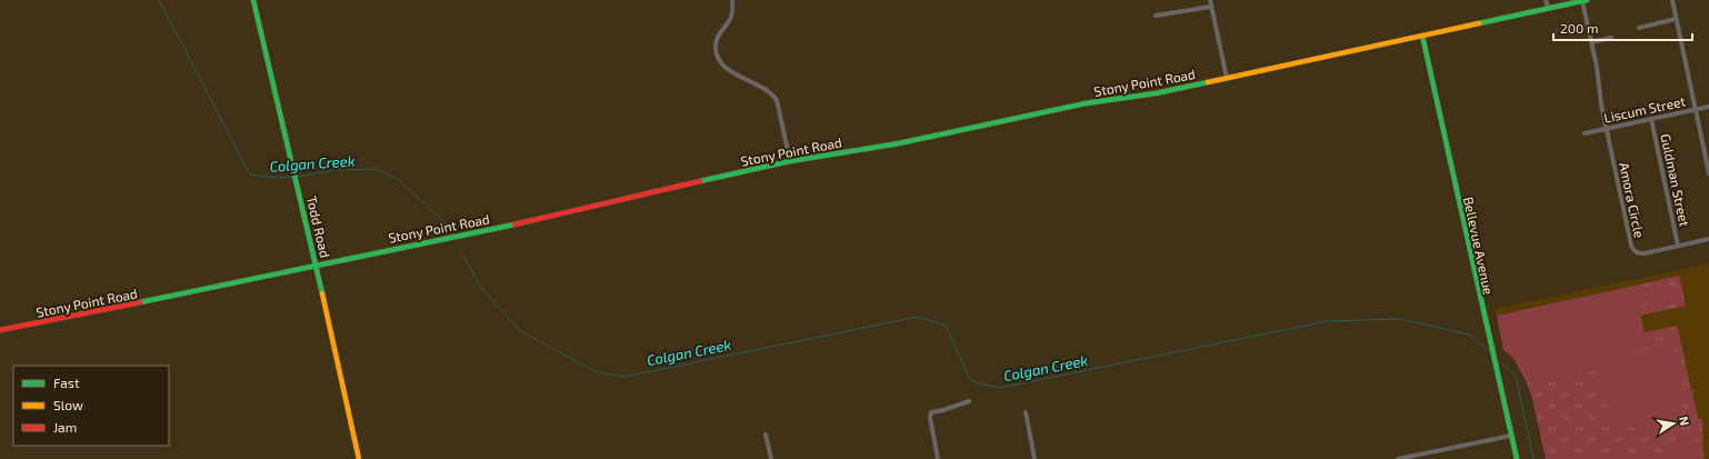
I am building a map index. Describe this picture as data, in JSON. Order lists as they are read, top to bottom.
{
  "streets": {
    "main road": ["Stony Point Road", "Todd Road", "Bellevue Avenue"],
    "street": ["Liscum Street", "Guldman Street", "Amora Circle"]
  },
  "crossings": [
    ["Stony Point Road", "Todd Road"],
    ["Stony Point Road", "Bellevue Avenue"],
    ["Liscum Street", "Guldman Street"],
    ["Liscum Street", "Amora Circle"],
    ["Guldman Street", "Amora Circle"]
  ],
  "water": ["Colgan Creek"],
  "legend": ["Fast", "Slow", "Jam"],
  "scale_bar": "200 m",
  "north": "right"
}
